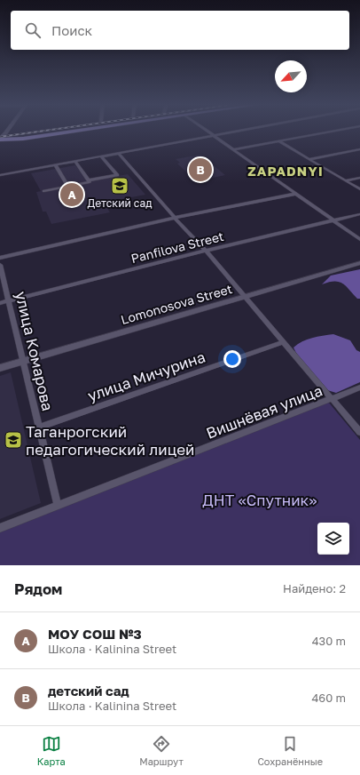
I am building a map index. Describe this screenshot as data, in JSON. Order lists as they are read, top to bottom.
{
  "streets": {
    "street": [
      "Panfilova Street",
      "Lomonosova Street",
      "улица Комарова",
      "улица Мичурина",
      "Вишнёвая улица"
    ]
  },
  "crossings": [
    ["Panfilova Street", "улица Комарова"],
    ["Lomonosova Street", "улица Комарова"],
    ["улица Комарова", "улица Мичурина"],
    ["улица Комарова", "Вишнёвая улица"]
  ],
  "districts": ["ZAPADNYI"],
  "parks": ["ДНТ «Спутник»"],
  "places": {
    "school or university": ["Детский сад", "Таганрогский педагогический лицей"]
  },
  "north": "bottom left",
  "page": {
    "search": "Поиск",
    "pins": ["B", "A"],
    "heading": ["Рядом", "Найдено: 2"],
    "list": [
      {
        "mark": "A",
        "name": "МОУ СОШ №3",
        "note": "Школа · Kalinina Street",
        "value": "430 m"
      },
      {
        "mark": "B",
        "name": "детский сад",
        "note": "Школа · Kalinina Street",
        "value": "460 m"
      }
    ],
    "nav": ["Карта", "Маршрут", "Сохранённые"]
  }
}
